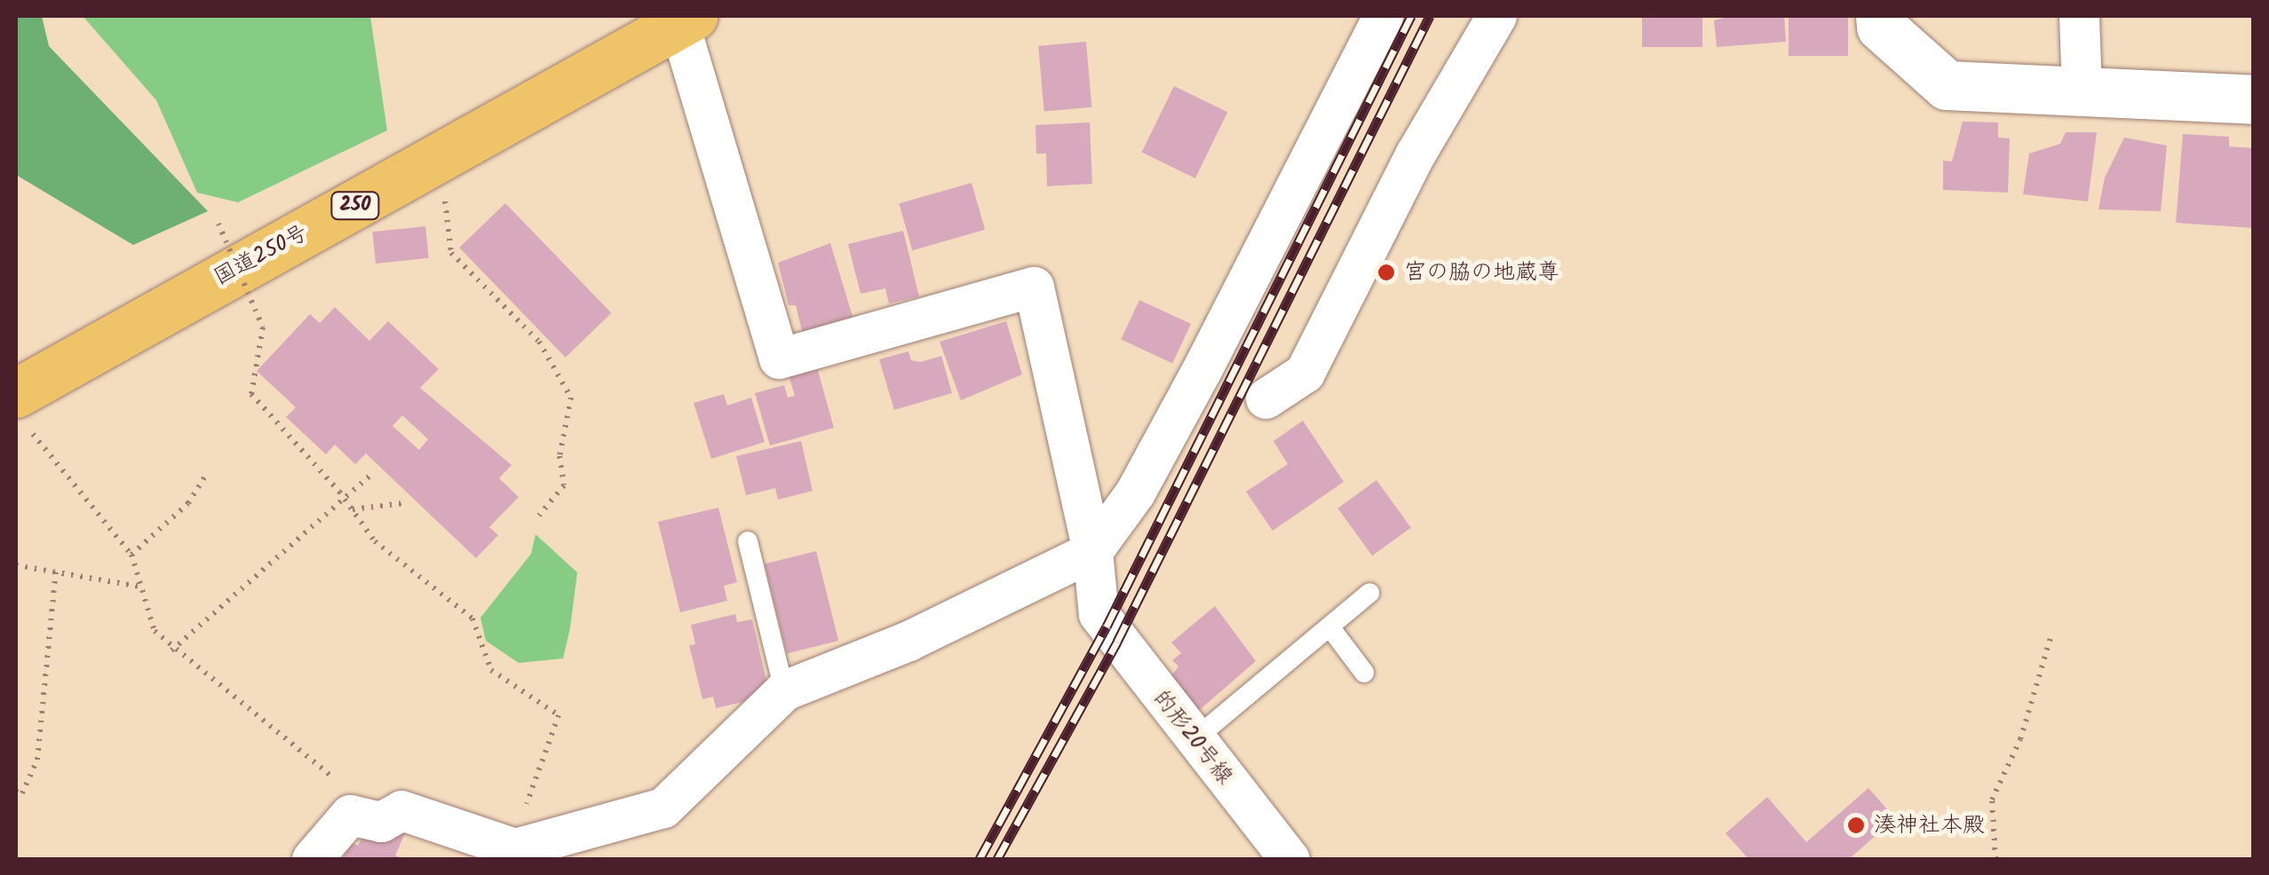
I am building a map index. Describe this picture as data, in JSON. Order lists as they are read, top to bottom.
{
  "streets": {
    "highway": ["250", "国道250号"],
    "street": ["的形20号線"]
  },
  "places": ["宮の脇の地蔵尊", "湊神社本殿"]
}
